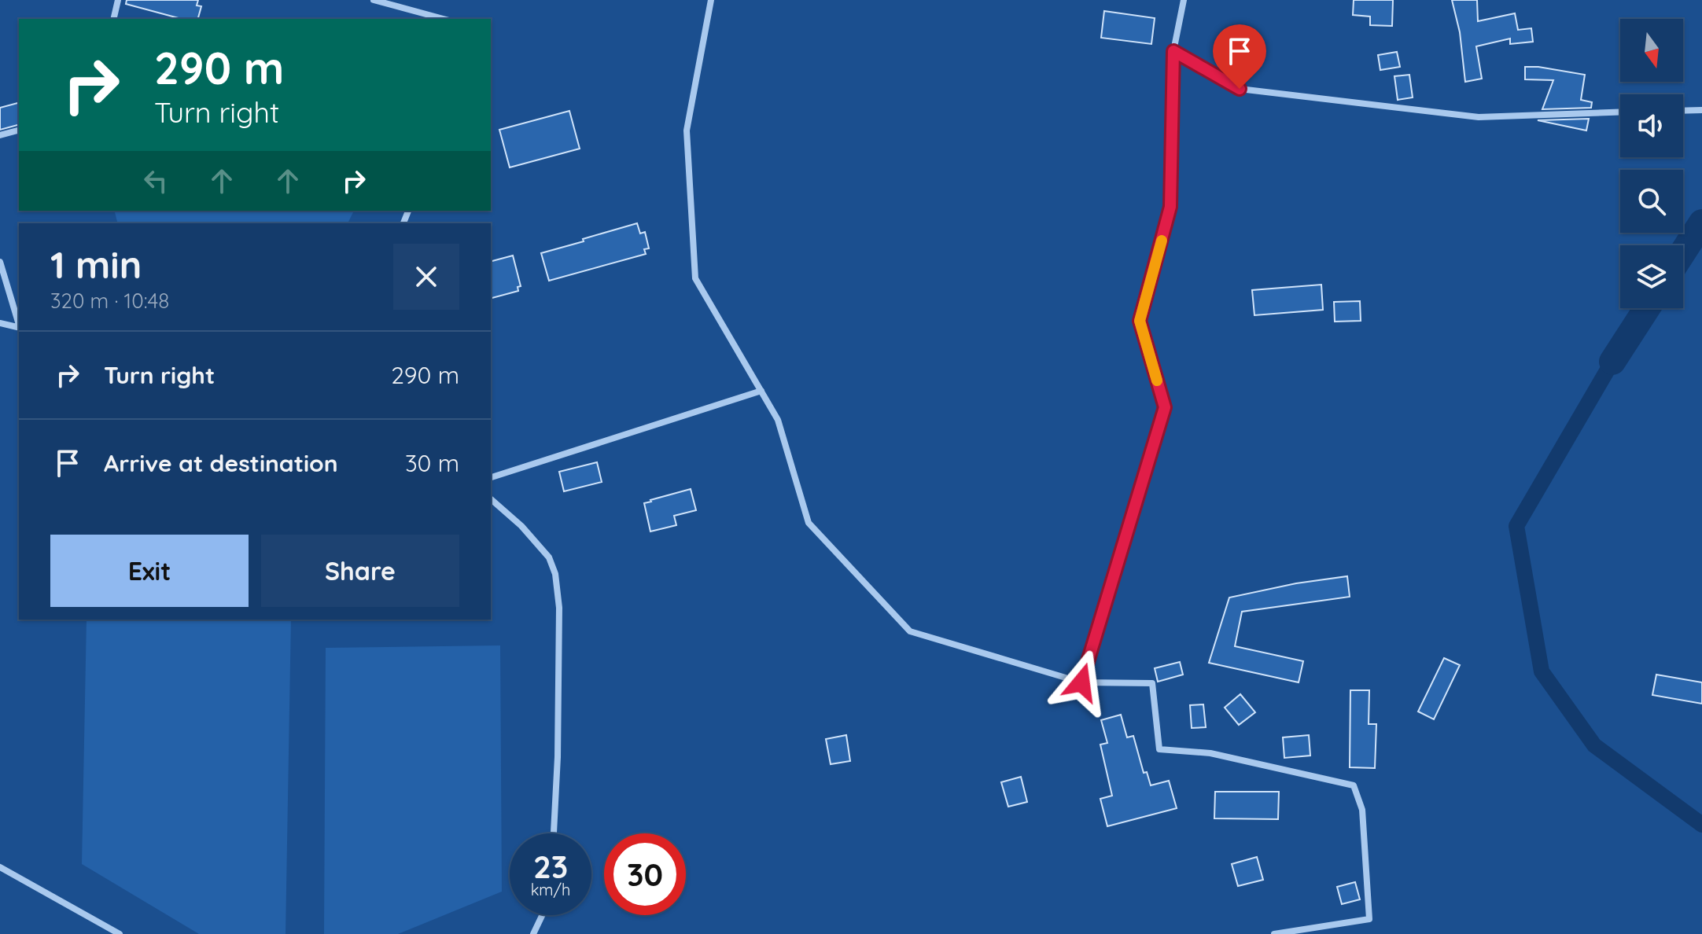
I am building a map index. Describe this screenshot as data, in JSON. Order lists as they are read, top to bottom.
{
  "north": "bottom",
  "page": {
    "turn": ["290 m", "Turn right"],
    "heading": ["1 min", "320 m · 10:48"],
    "list": [
      {
        "name": "Turn right",
        "value": "290 m"
      },
      {
        "name": "Arrive at destination",
        "value": "30 m"
      }
    ],
    "buttons": ["Exit", "Share"],
    "speed": "23 km/h",
    "limit": "30"
  }
}
